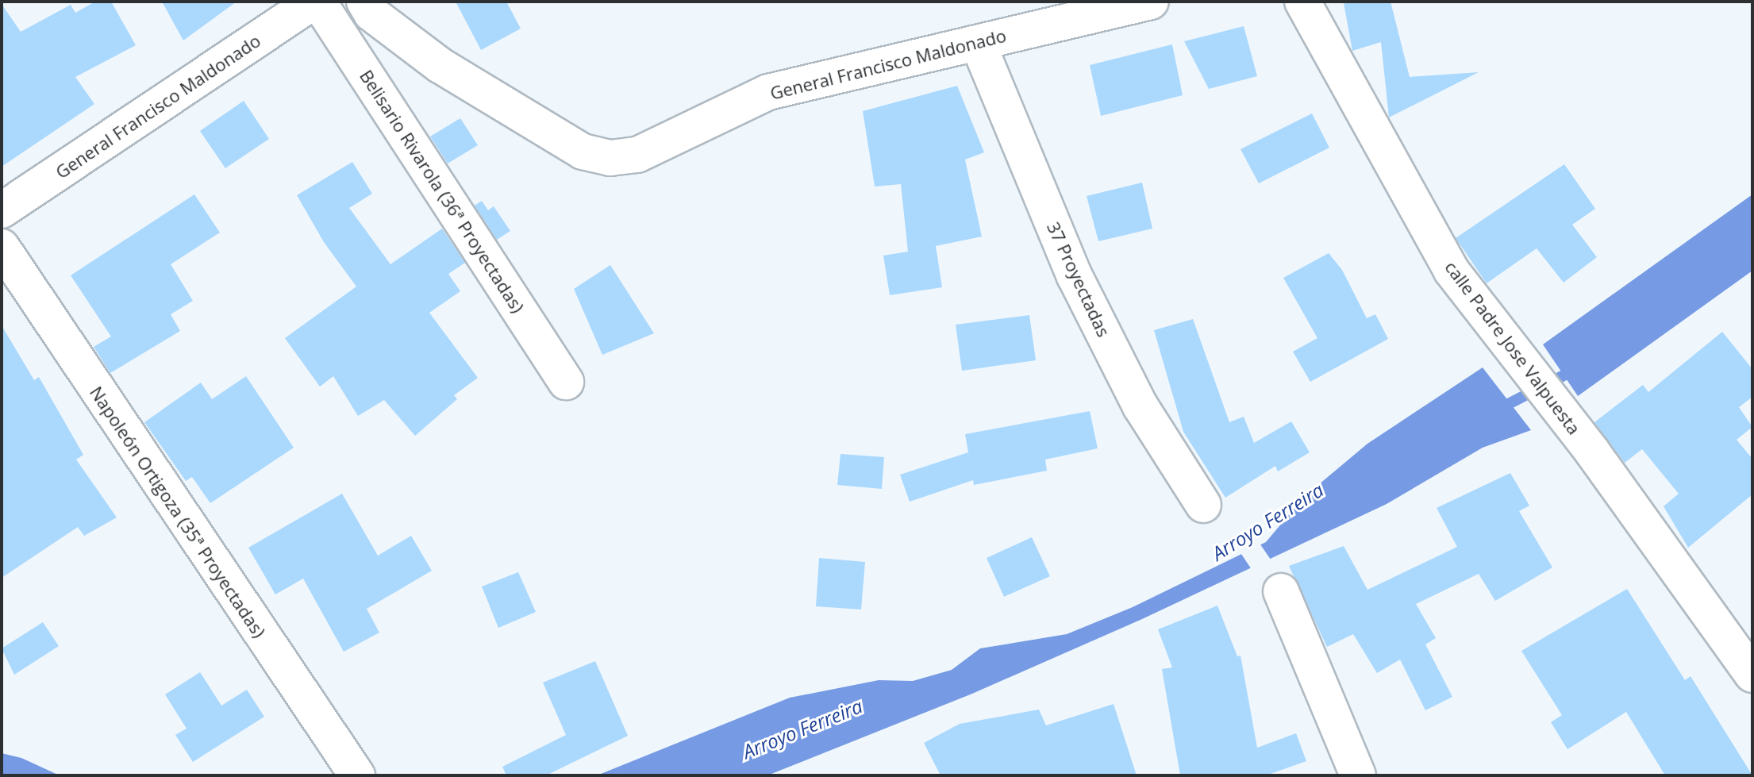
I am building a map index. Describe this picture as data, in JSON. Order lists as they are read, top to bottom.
{
  "streets": {
    "street": [
      "General Francisco Maldonado",
      "Belisario Rivarola (36ª Proyectadas)",
      "37 Proyectadas",
      "calle Padre Jose Valpuesta",
      "Napoleón Ortigoza (35ª Proyectadas)"
    ]
  },
  "crossings": [
    ["General Francisco Maldonado", "Belisario Rivarola (36ª Proyectadas)"],
    ["General Francisco Maldonado", "37 Proyectadas"]
  ],
  "water": ["Arroyo Ferreira"]
}
